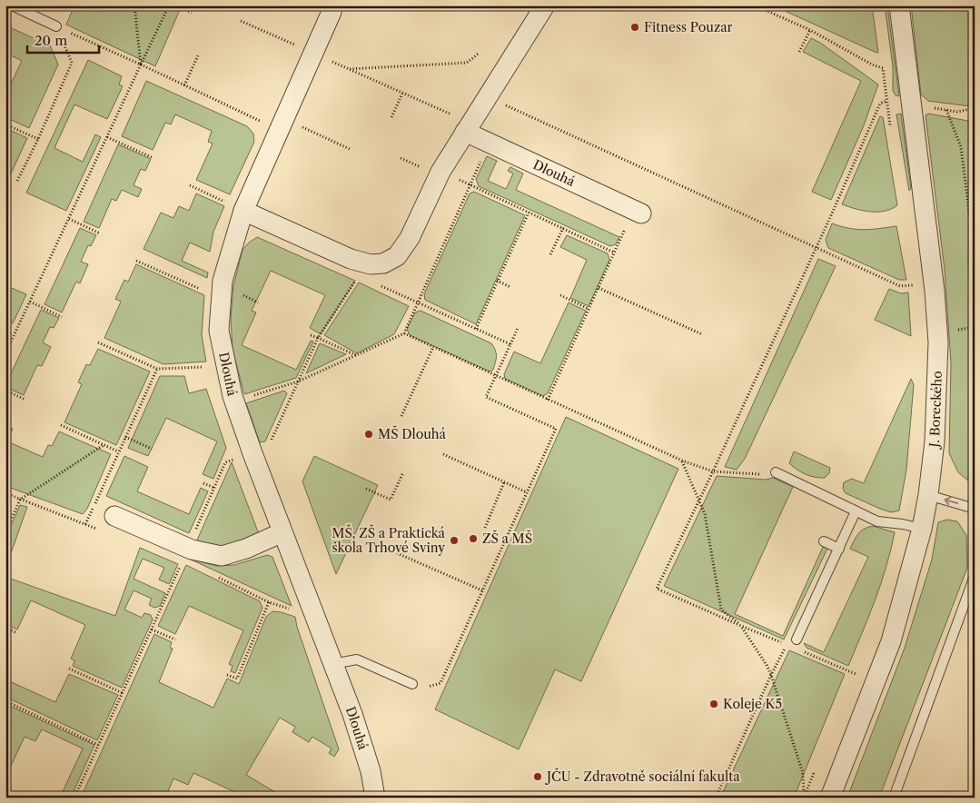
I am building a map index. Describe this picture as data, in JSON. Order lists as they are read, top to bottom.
{
  "streets": {
    "street": ["Dlouhá", "J. Boreckého"]
  },
  "places": [
    "Fitness Pouzar",
    "MŠ Dlouhá",
    "ZŠ a MŠ",
    "MŠ, ZŠ a Praktická škola Trhové Sviny",
    "Koleje K5",
    "JČU - Zdravotně sociální fakulta"
  ],
  "scale_bar": "20 m"
}
